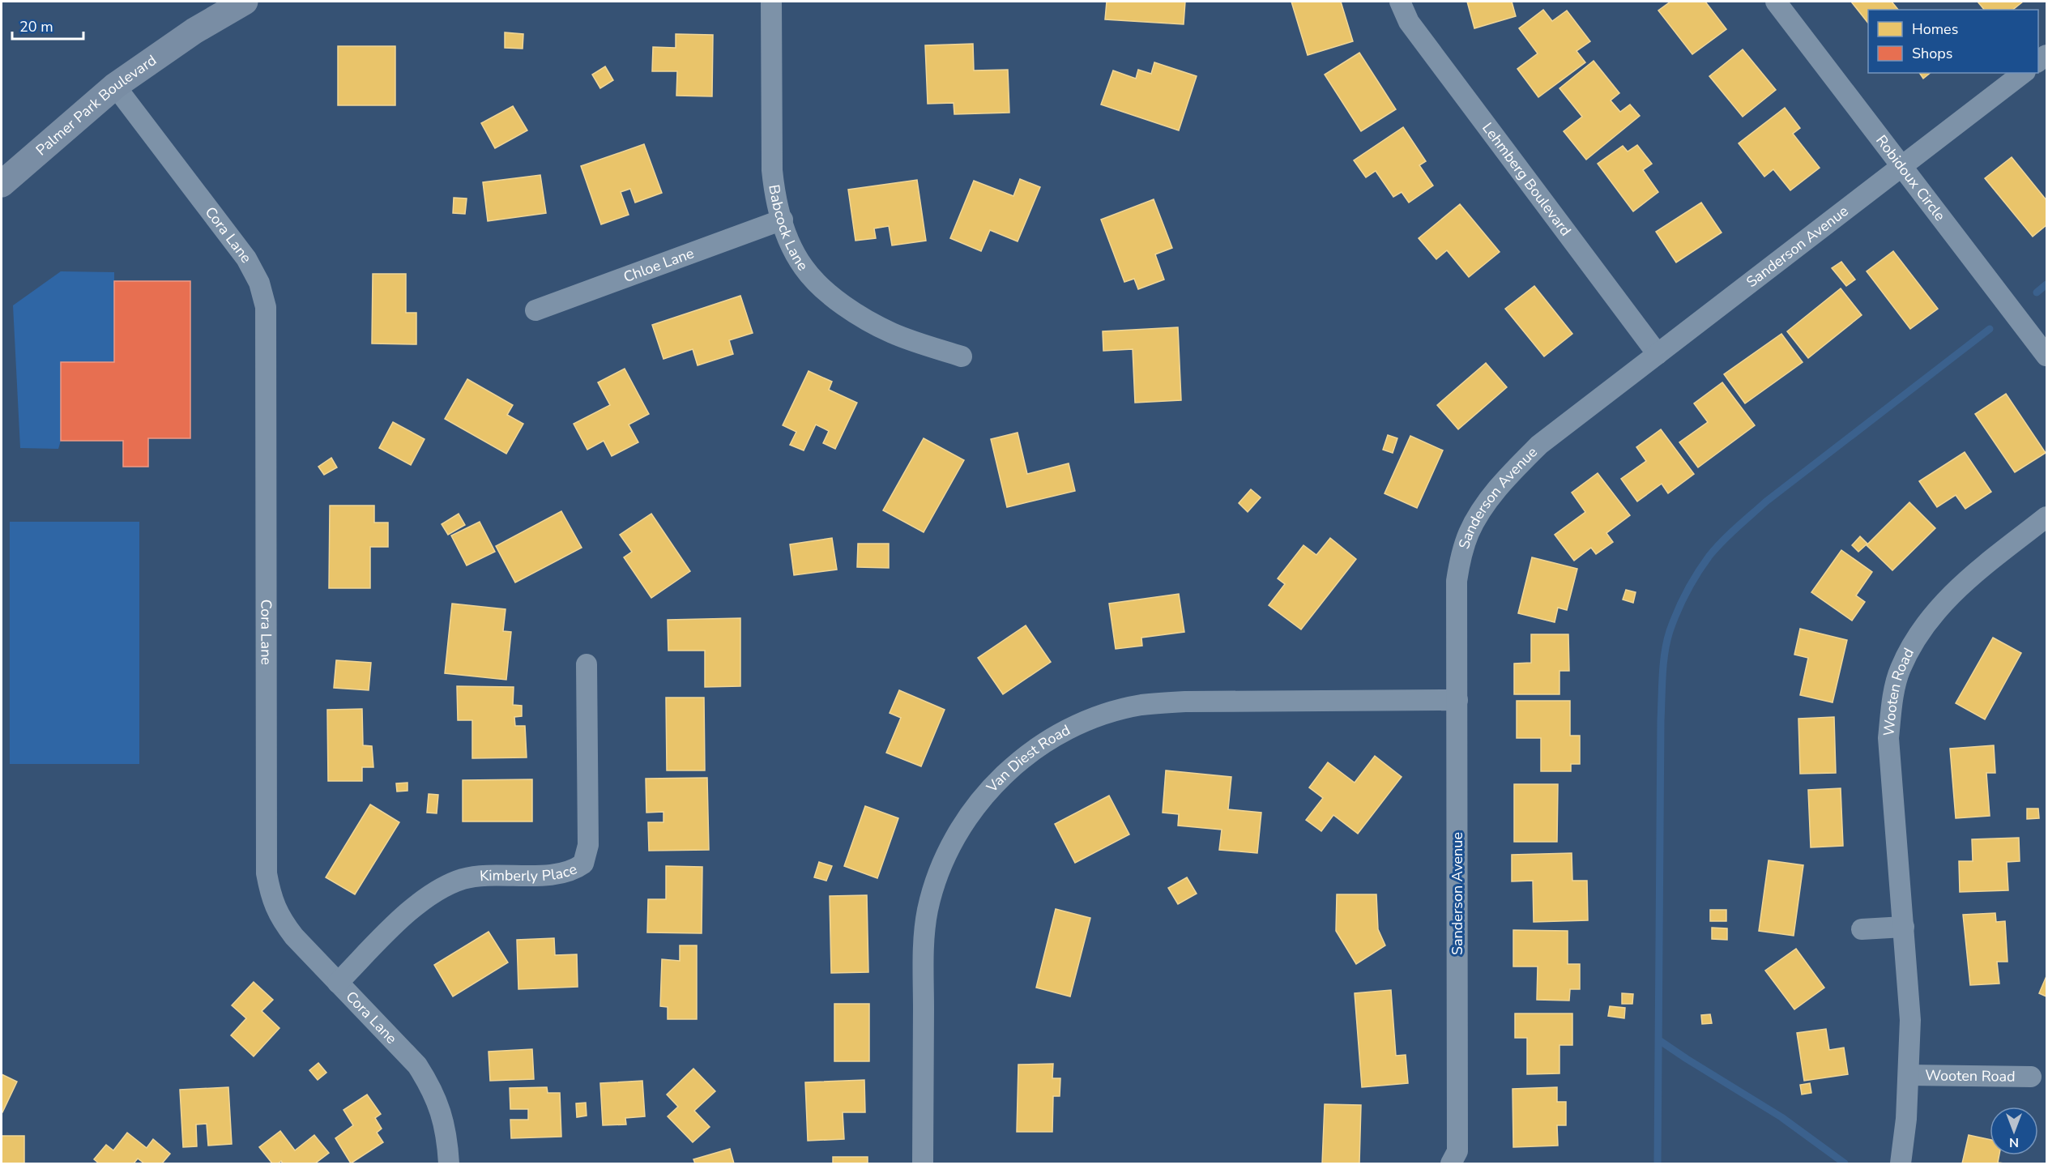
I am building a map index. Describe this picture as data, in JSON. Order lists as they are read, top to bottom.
{
  "streets": {
    "main road": ["Palmer Park Boulevard"],
    "street": [
      "Robidoux Circle",
      "Lehmberg Boulevard",
      "Babcock Lane",
      "Cora Lane",
      "Sanderson Avenue",
      "Chloe Lane",
      "Wooten Road",
      "Van Diest Road",
      "Kimberly Place"
    ]
  },
  "crossings": [
    ["Palmer Park Boulevard", "Cora Lane"],
    ["Robidoux Circle", "Sanderson Avenue"],
    ["Lehmberg Boulevard", "Sanderson Avenue"],
    ["Babcock Lane", "Chloe Lane"],
    ["Cora Lane", "Kimberly Place"],
    ["Sanderson Avenue", "Van Diest Road"]
  ],
  "legend": ["Homes", "Shops"],
  "scale_bar": "20 m",
  "north": "bottom"
}
